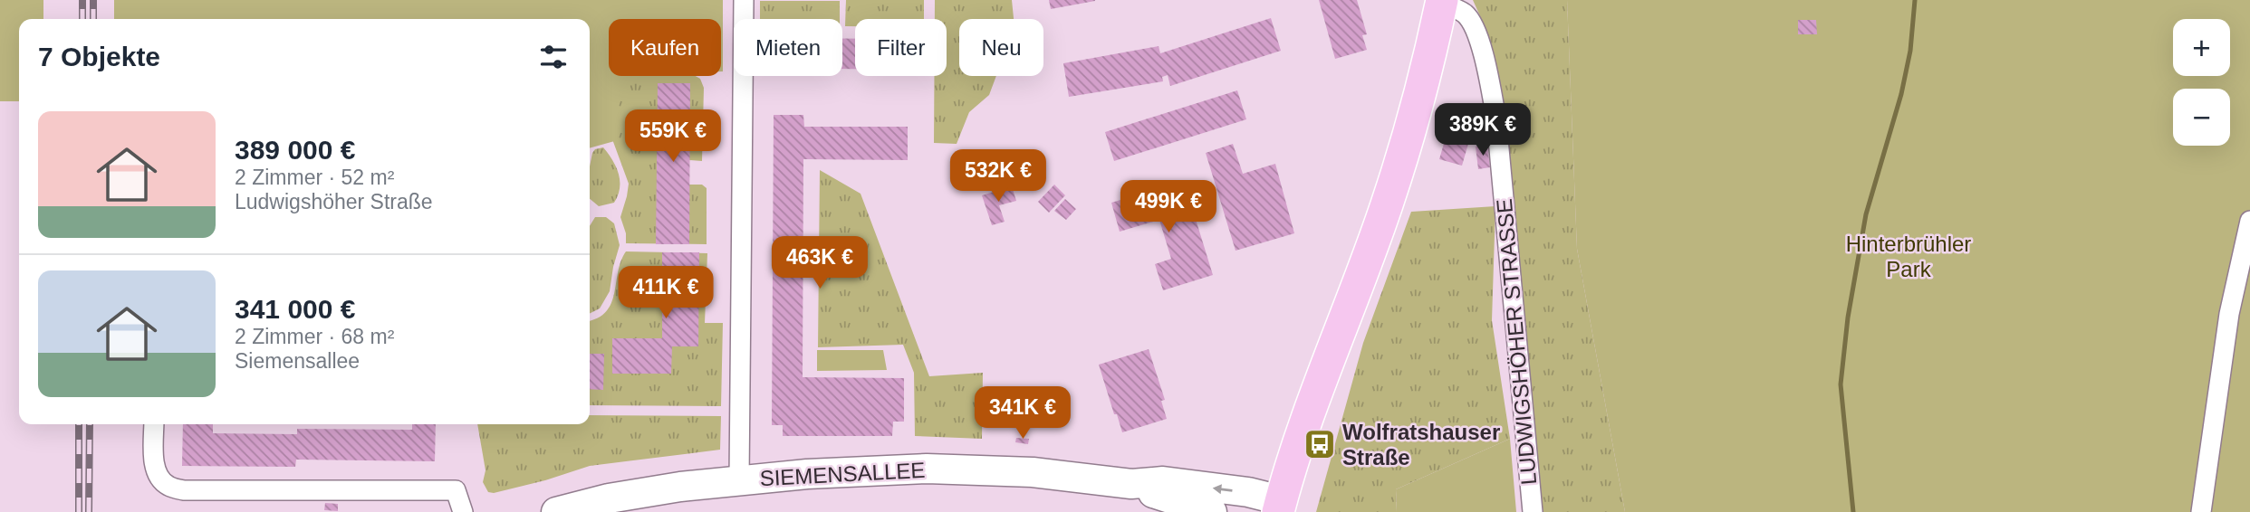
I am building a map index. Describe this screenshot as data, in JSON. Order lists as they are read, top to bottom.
{
  "streets": {
    "main road": ["SIEMENSALLEE"],
    "street": ["LUDWIGSHÖHER STRASSE"]
  },
  "parks": ["Hinterbrühler Park"],
  "places": {
    "bus stop": ["Wolfratshauser Straße"]
  },
  "page": {
    "map_buttons": ["+", "−"],
    "chip": [
      "Kaufen",
      "Mieten",
      "Filter",
      "Neu"
    ],
    "heading": "7 Objekte",
    "list": [
      {
        "name": "389 000 €",
        "note": "2 Zimmer · 52 m² · Ludwigshöher Straße"
      },
      {
        "name": "341 000 €",
        "note": "2 Zimmer · 68 m² · Siemensallee"
      }
    ],
    "price": [
      "389K €",
      "559K €",
      "532K €",
      "499K €",
      "463K €",
      "411K €",
      "341K €"
    ]
  }
}
